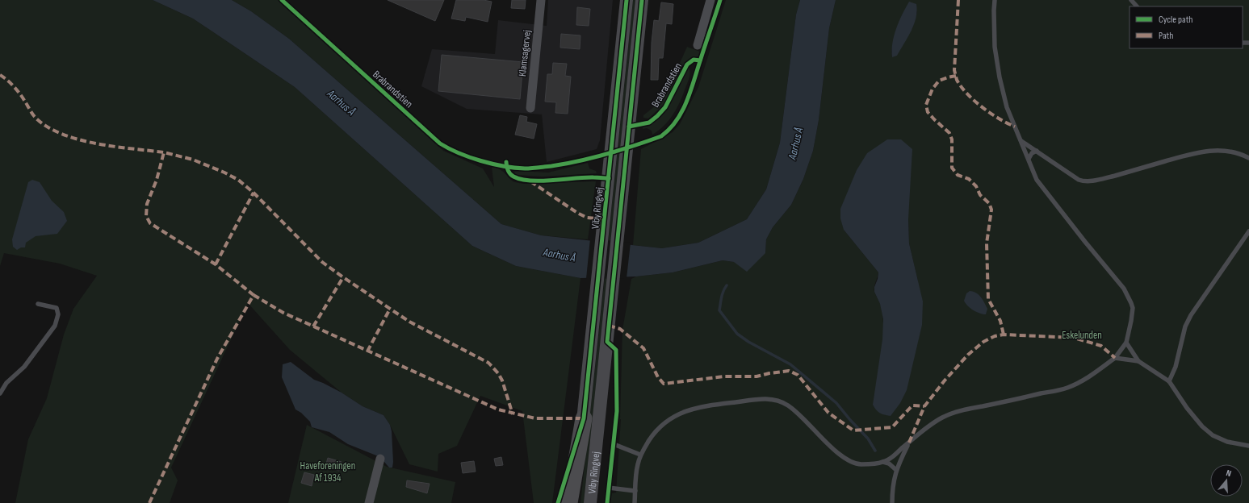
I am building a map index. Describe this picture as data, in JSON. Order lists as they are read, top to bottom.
{
  "streets": {
    "main road": ["Viby Ringvej"],
    "street": ["Klamsagervej"],
    "cycle path": ["Brabrandstien"]
  },
  "water": ["Aarhus Å"],
  "parks": ["Eskelunden", "Haveforeningen Af 1934"],
  "legend": ["Cycle path", "Path"],
  "north": "top"
}
